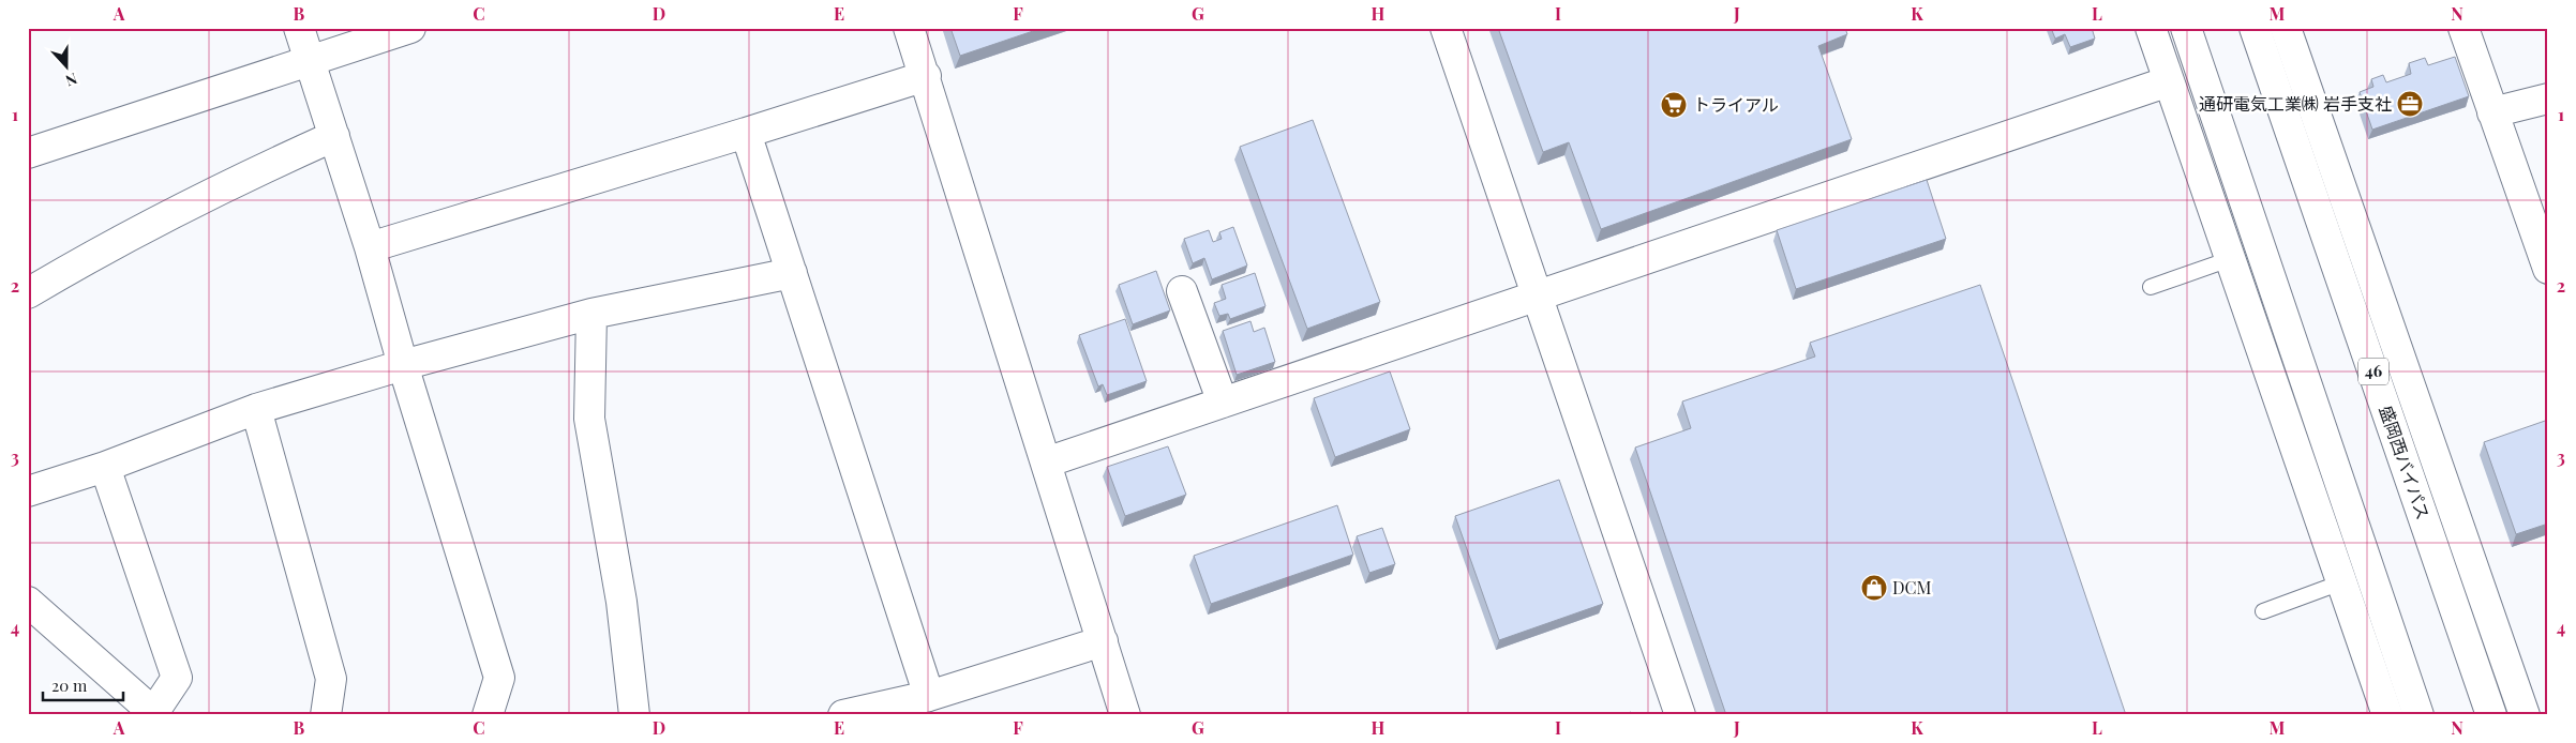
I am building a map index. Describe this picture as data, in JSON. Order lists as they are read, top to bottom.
{
  "streets": {
    "main road": ["46", "盛岡西バイパス"]
  },
  "places": {
    "office": ["通研電気工業㈱ 岩手支社"],
    "supermarket": ["トライアル"],
    "shop": ["DCM"]
  },
  "scale_bar": "20 m",
  "north": "bottom",
  "grid": {
    "columns": [
      "A",
      "B",
      "C",
      "D",
      "E",
      "F",
      "G",
      "H",
      "I",
      "J",
      "K",
      "L",
      "M",
      "N"
    ],
    "rows": [
      "1",
      "2",
      "3",
      "4"
    ]
  }
}
